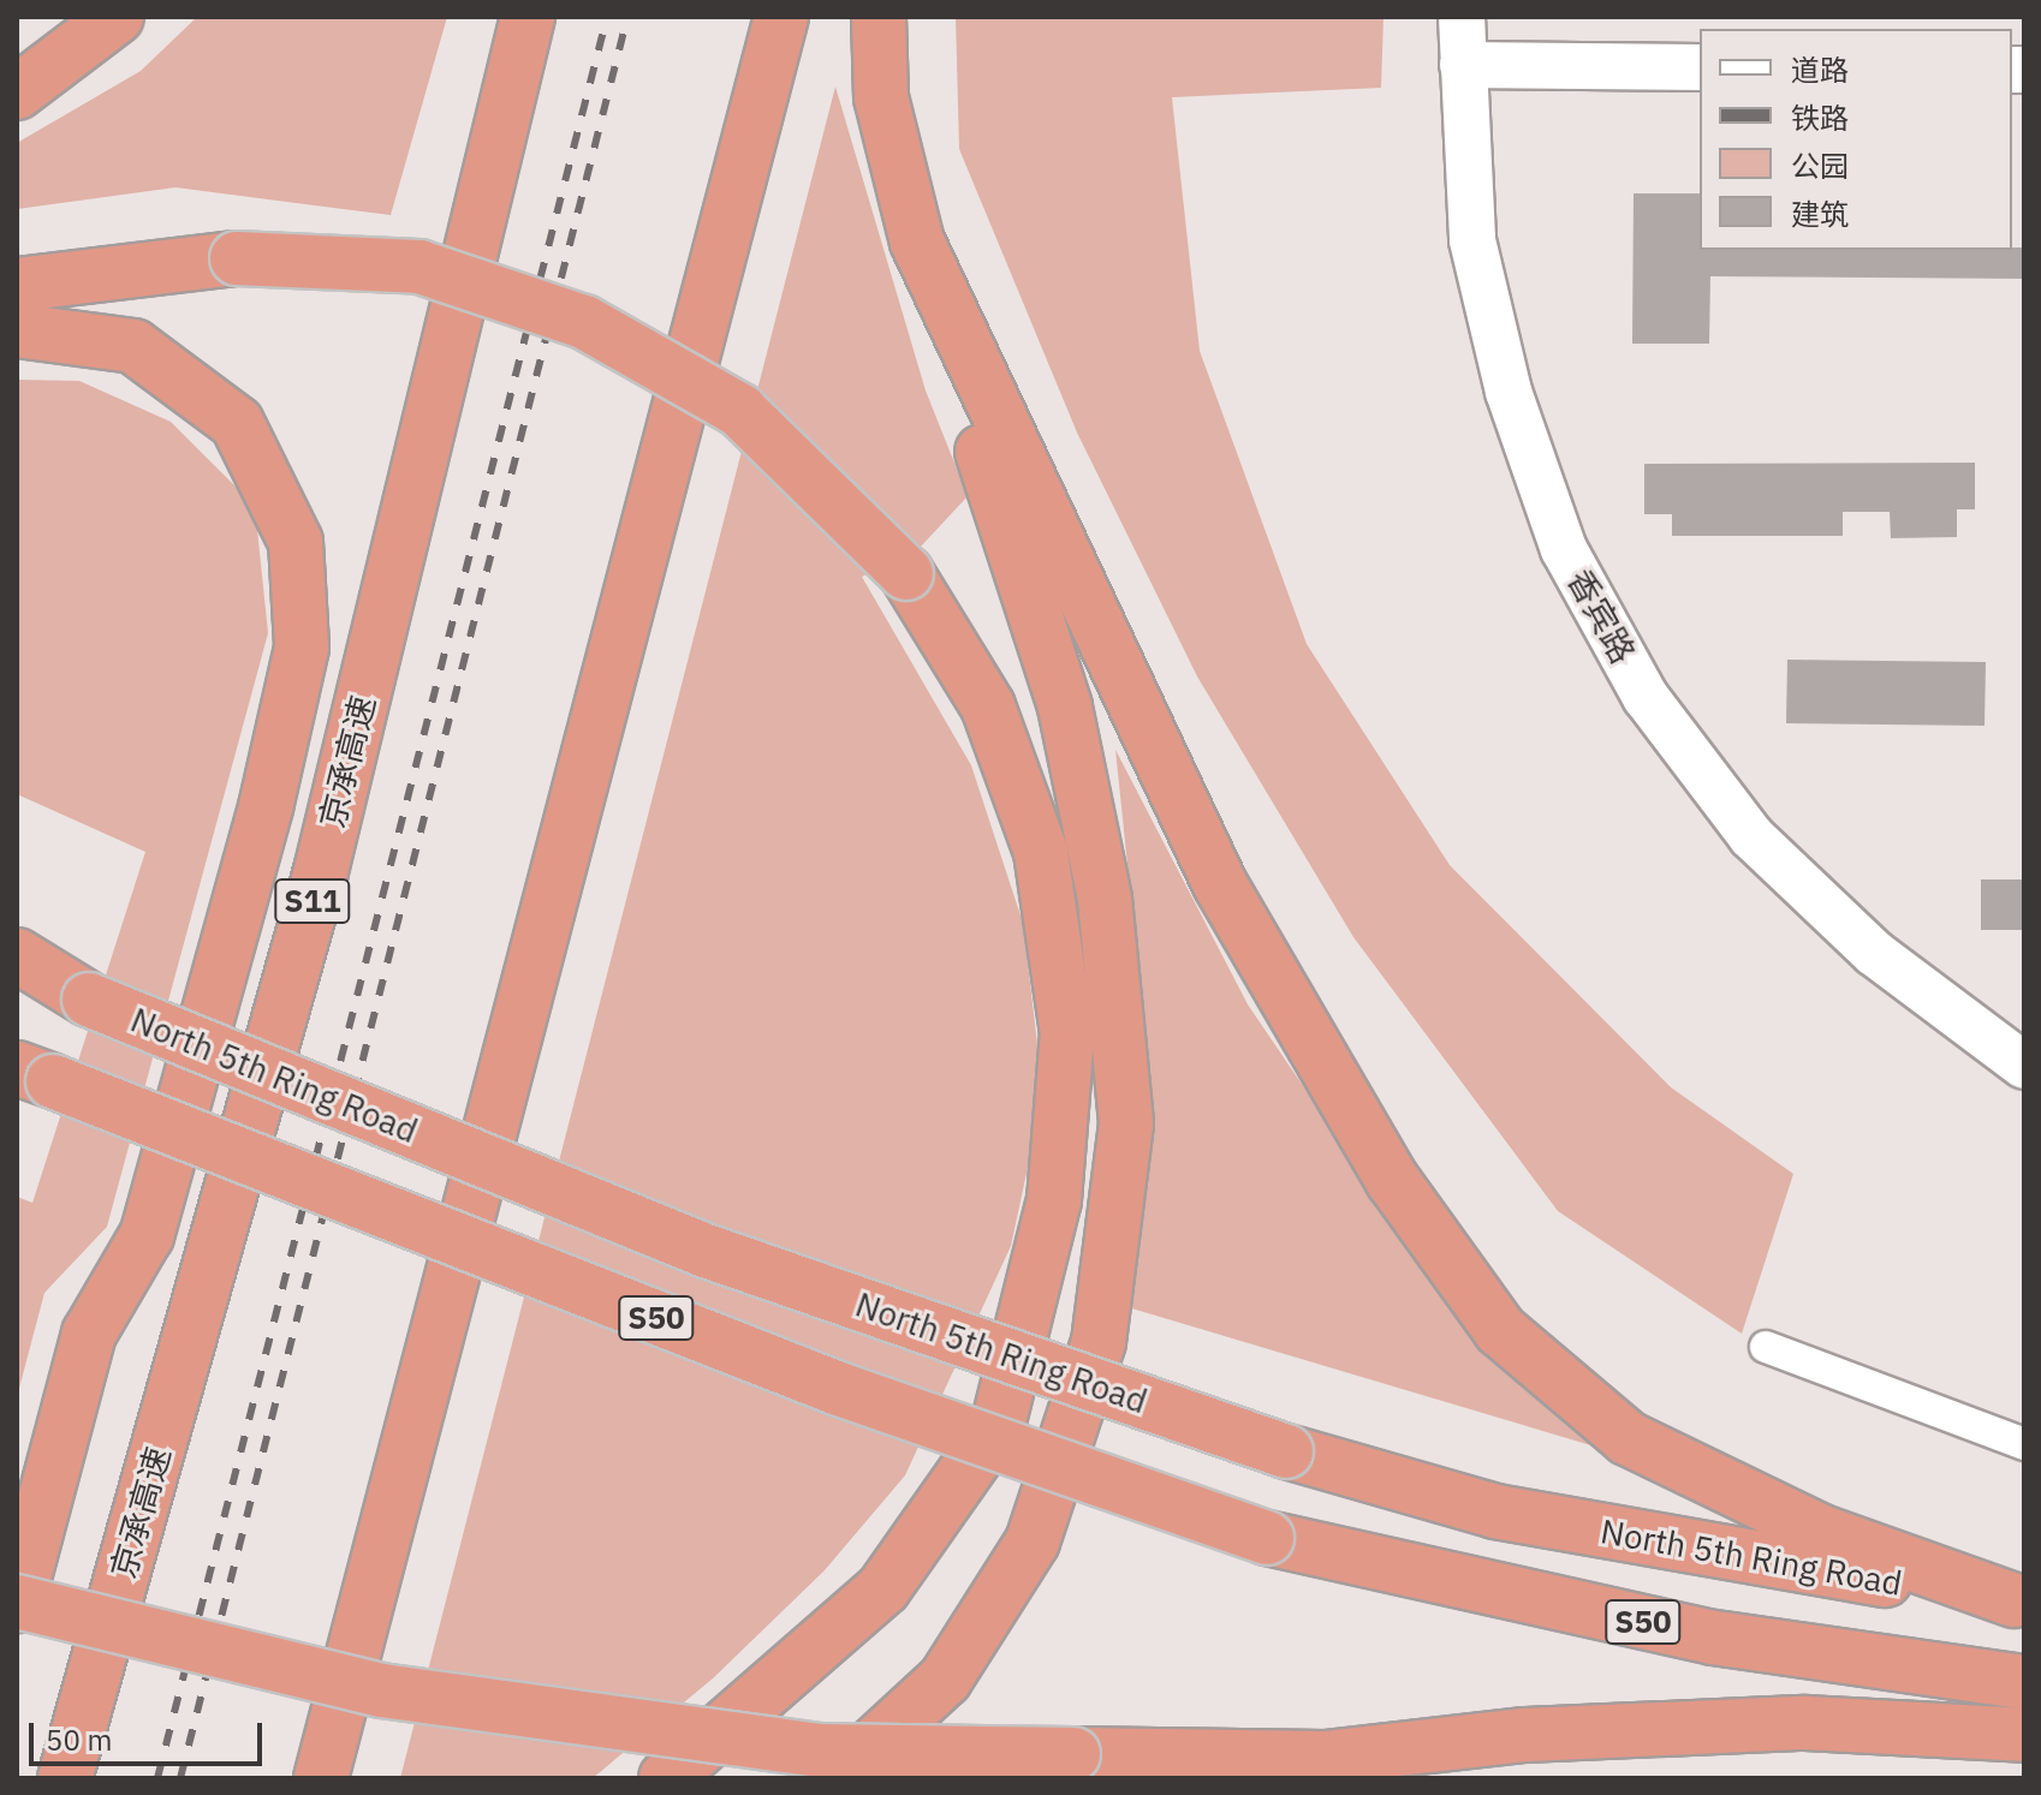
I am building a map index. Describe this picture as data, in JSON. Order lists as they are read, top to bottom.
{
  "streets": {
    "highway": [
      "京承高速",
      "S11",
      "North 5th Ring Road",
      "S50"
    ],
    "street": ["香宾路"]
  },
  "legend": [
    "道路",
    "铁路",
    "公园",
    "建筑"
  ],
  "scale_bar": "50 m"
}
